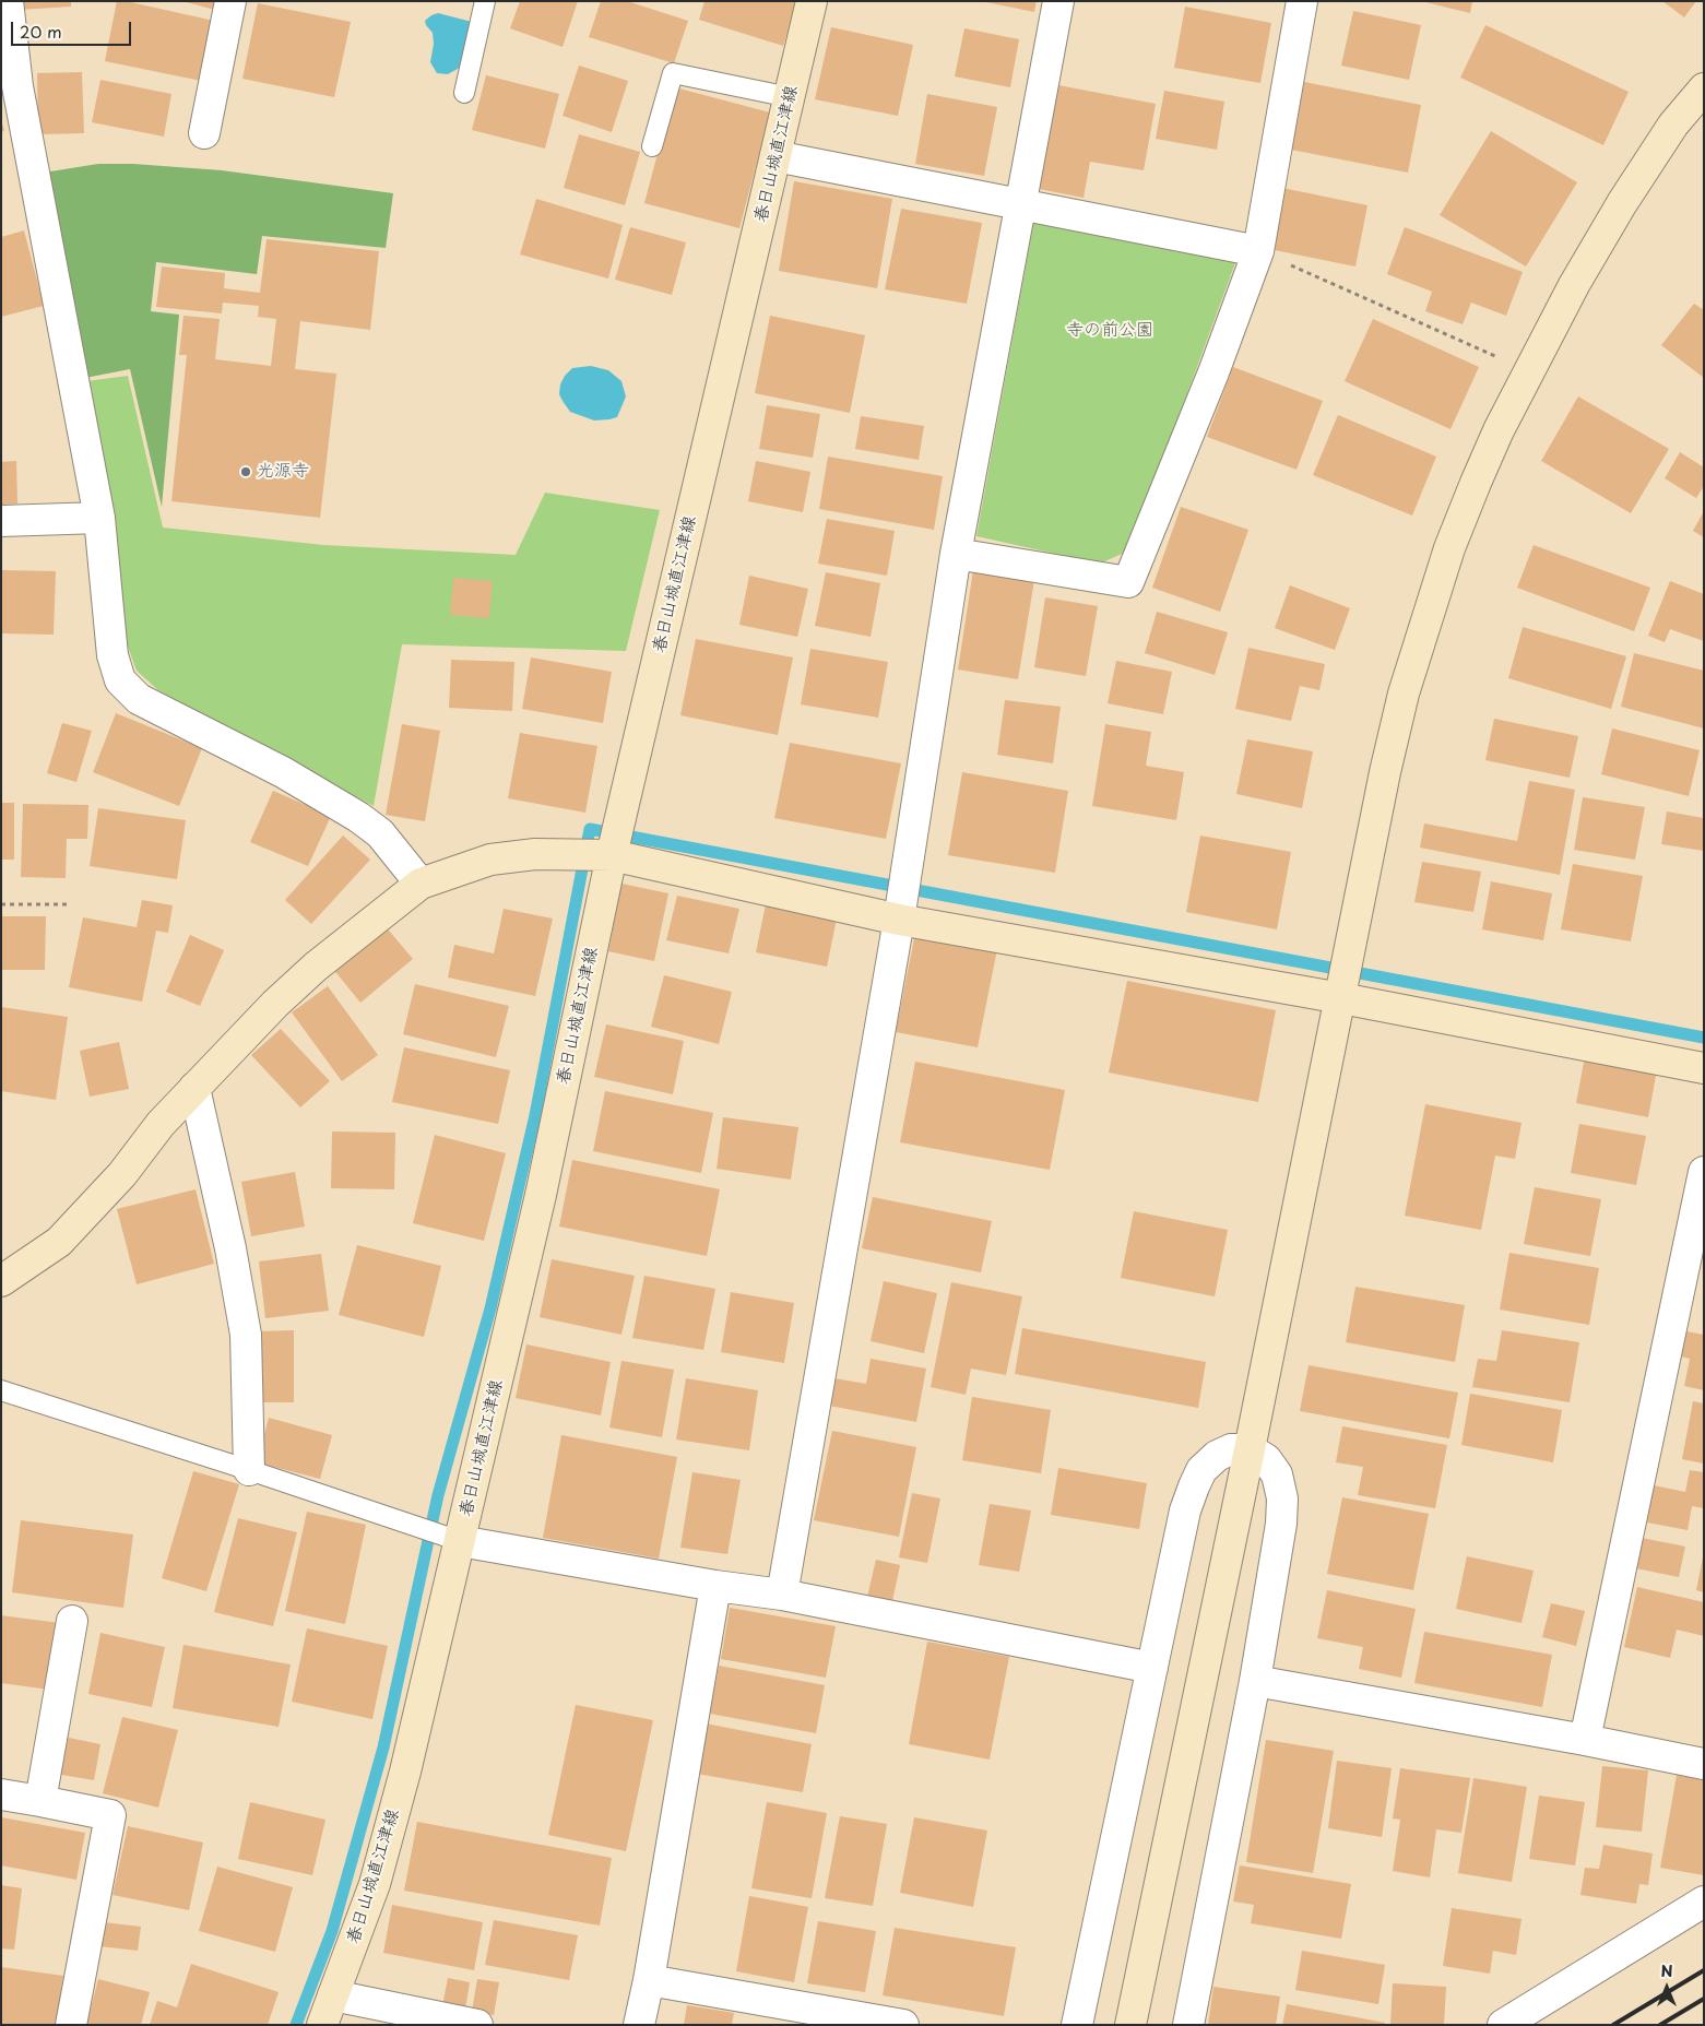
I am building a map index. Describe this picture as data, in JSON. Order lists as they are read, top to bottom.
{
  "streets": {
    "street": ["春日山城直江津線"]
  },
  "parks": ["寺の前公園"],
  "places": ["光源寺"],
  "scale_bar": "20 m",
  "north": "top"
}
